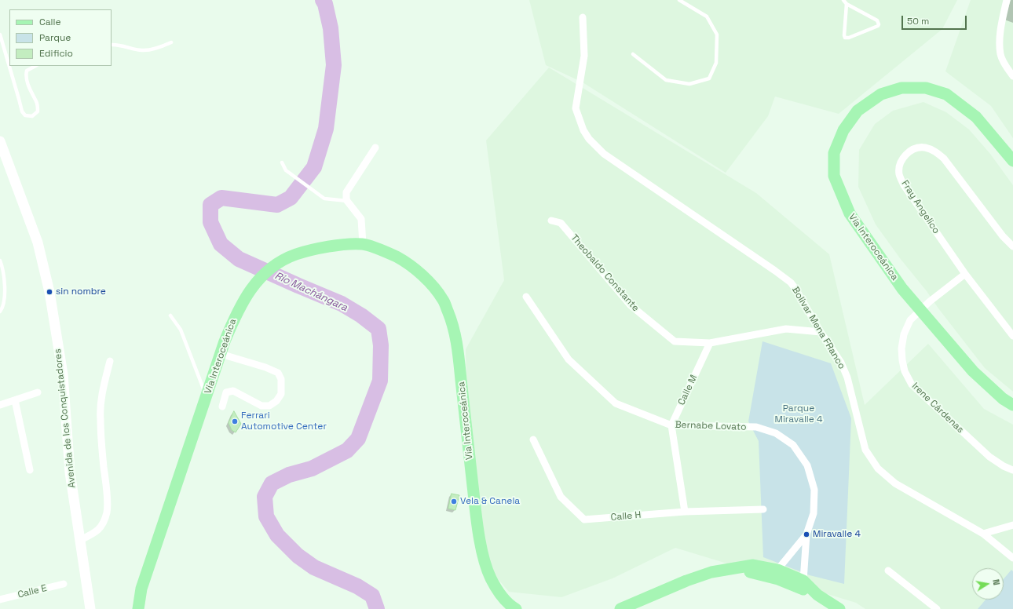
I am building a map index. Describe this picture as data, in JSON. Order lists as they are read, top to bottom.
{
  "streets": {
    "main road": ["Vía Interoceánica"],
    "street": [
      "Fray Angelico",
      "Theobaldo Constante",
      "Bolivar Mena FRanco",
      "Calle M",
      "Irene Cárdenas",
      "Avenida de los Conquistadores",
      "Bernabe Lovato",
      "Calle H",
      "Calle E"
    ]
  },
  "crossings": [
    ["Fray Angelico", "Irene Cárdenas"],
    ["Theobaldo Constante", "Bolivar Mena FRanco"],
    ["Theobaldo Constante", "Calle M"],
    ["Calle M", "Bernabe Lovato"]
  ],
  "water": ["Río Machángara"],
  "parks": ["Parque Miravalle 4"],
  "places": [
    "sin nombre",
    "Ferrari Automotive Center",
    "Vela & Canela",
    "Miravalle 4"
  ],
  "legend": ["Calle", "Parque", "Edificio"],
  "scale_bar": "50 m",
  "north": "right"
}
